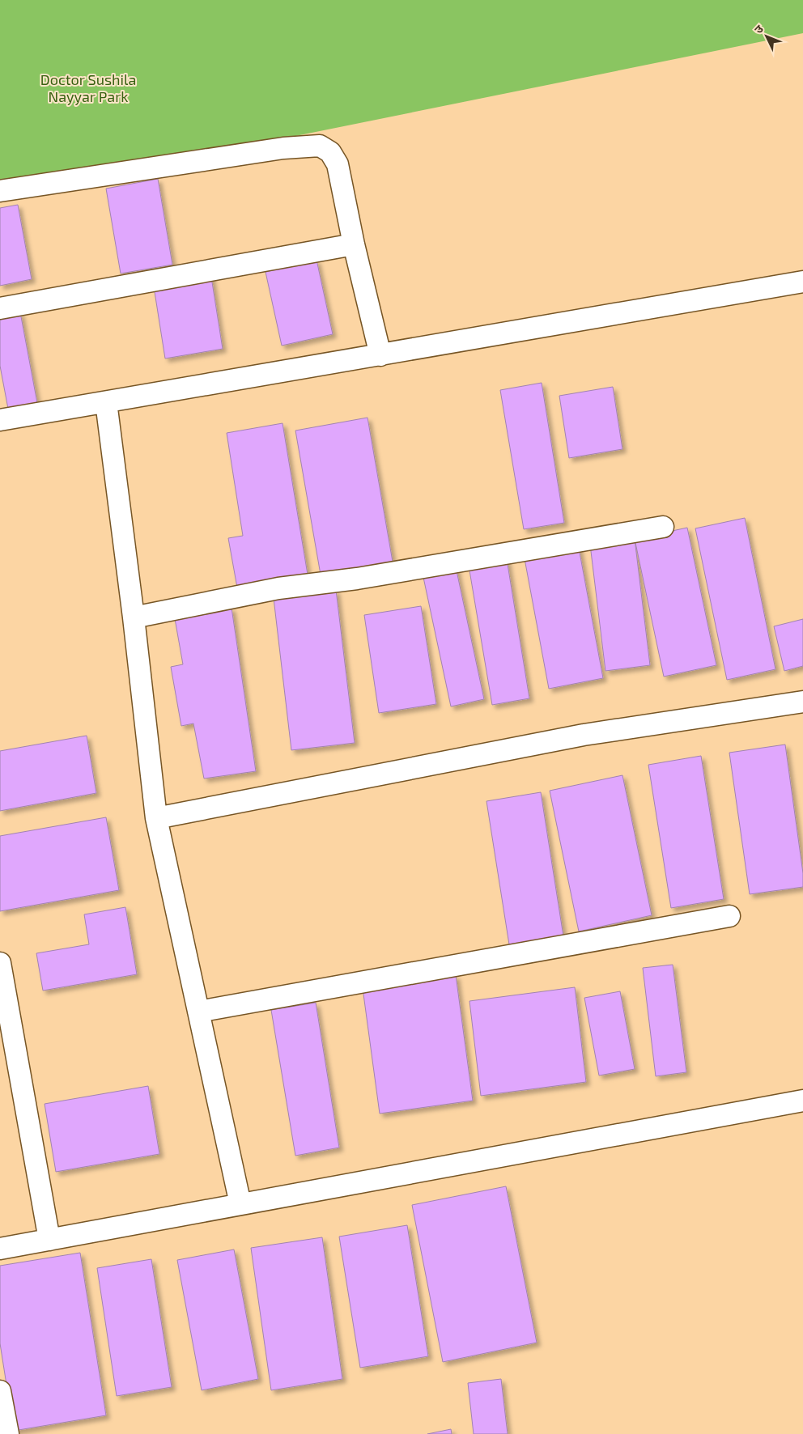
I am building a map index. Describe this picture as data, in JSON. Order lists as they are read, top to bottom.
{
  "parks": ["Doctor Sushila Nayyar Park"],
  "north": "top left"
}
